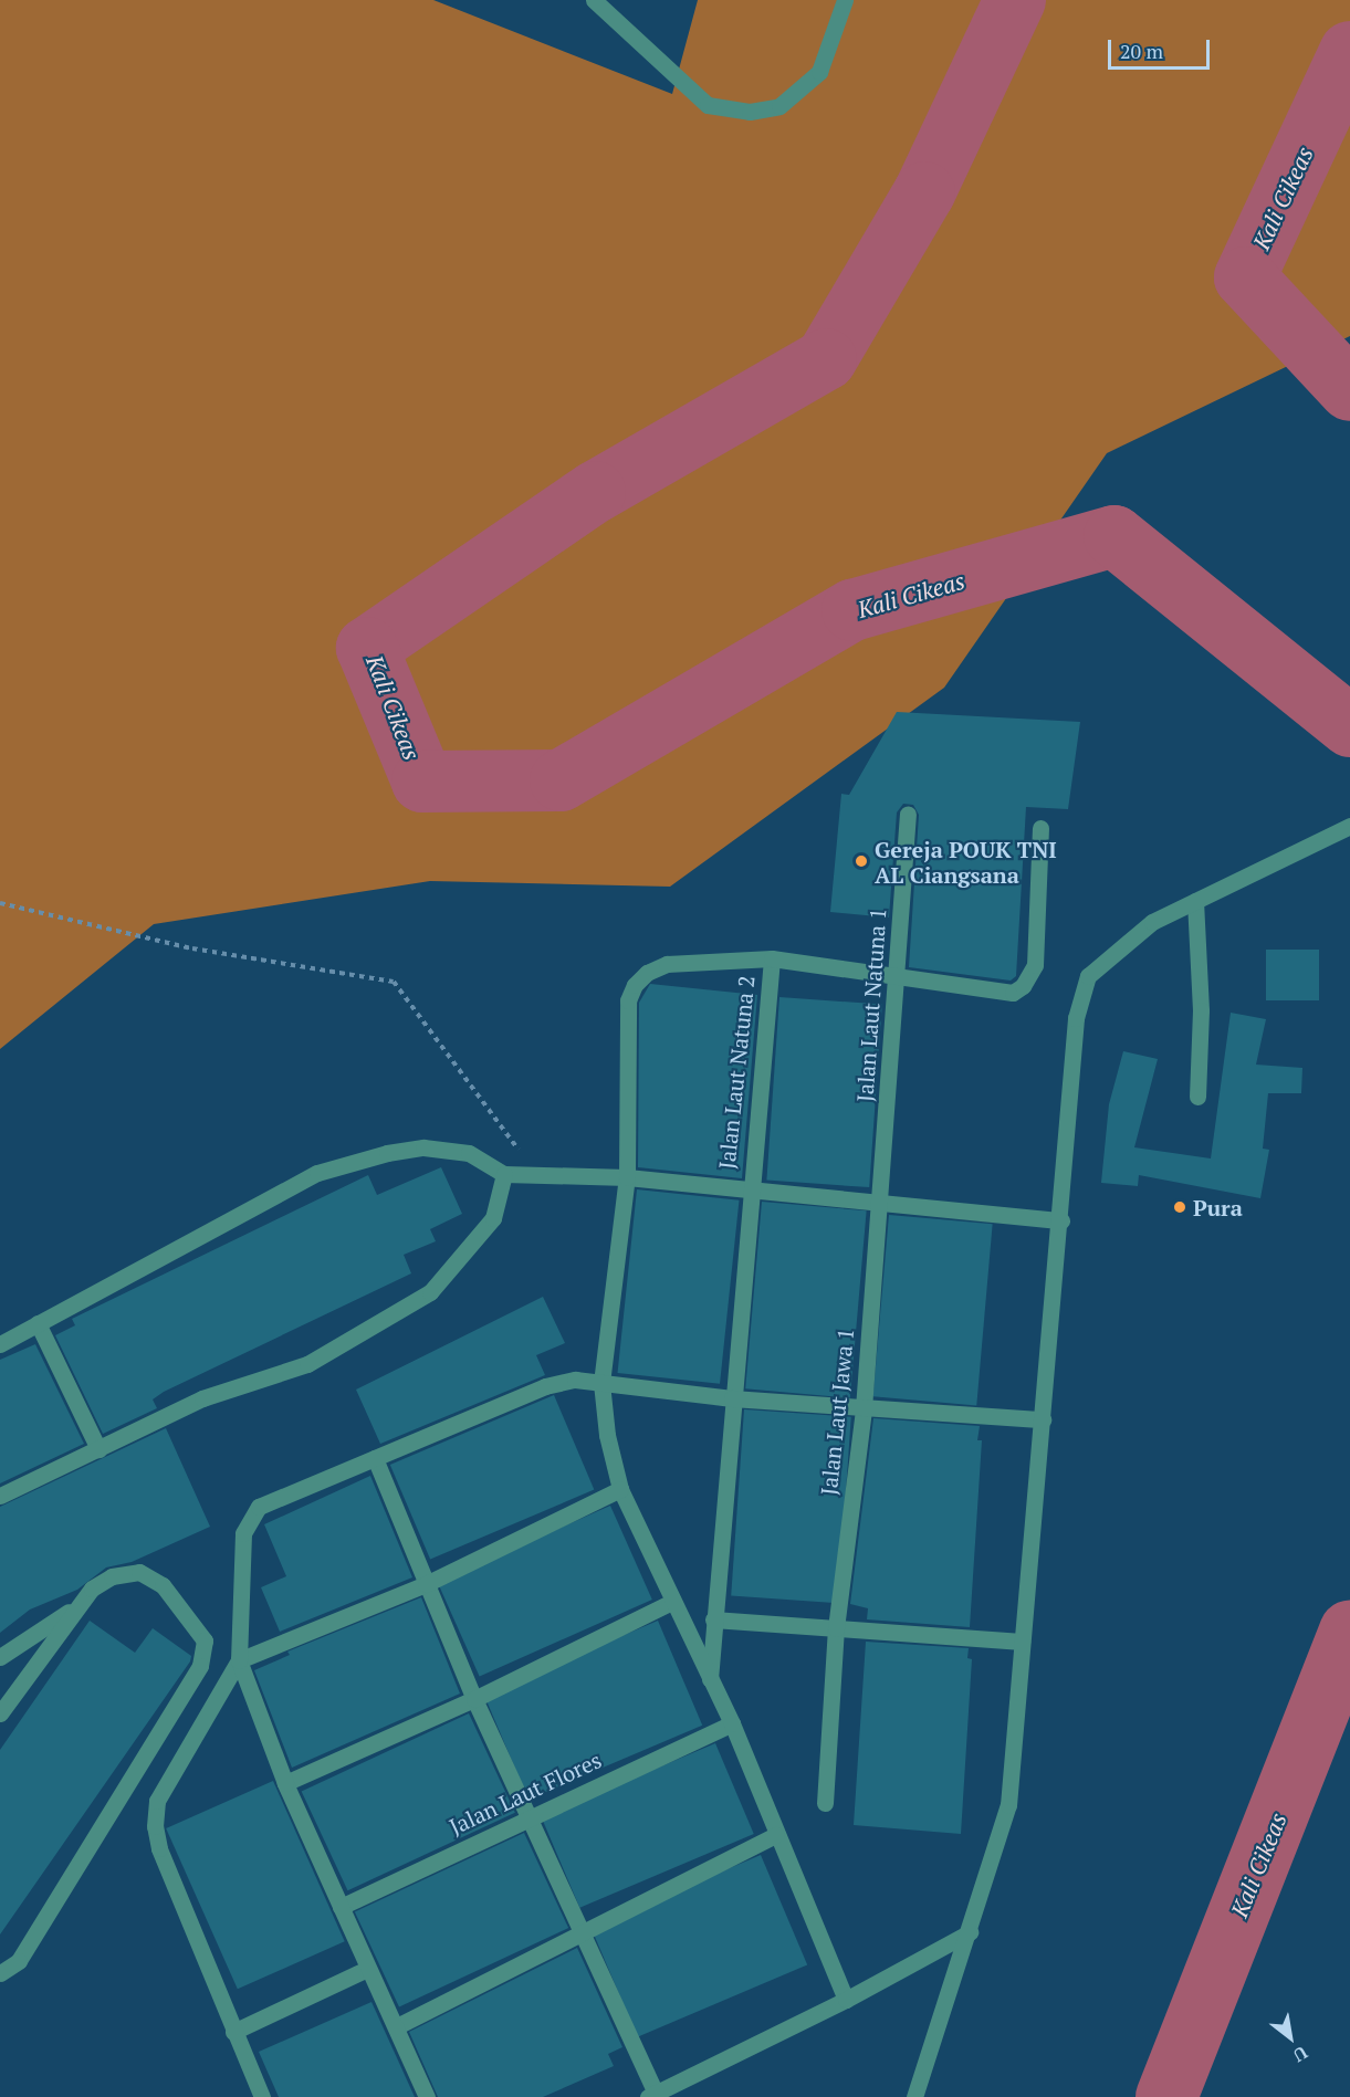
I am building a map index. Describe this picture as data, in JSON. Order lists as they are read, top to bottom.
{
  "streets": {
    "street": [
      "Jalan Laut Natuna 1",
      "Jalan Laut Natuna 2",
      "Jalan Laut Jawa 1",
      "Jalan Laut Flores"
    ]
  },
  "crossings": [
    ["Jalan Laut Natuna 1", "Jalan Laut Jawa 1"]
  ],
  "water": ["Kali Cikeas"],
  "places": ["Gereja POUK TNI AL Ciangsana", "Pura"],
  "scale_bar": "20 m",
  "north": "bottom right"
}
